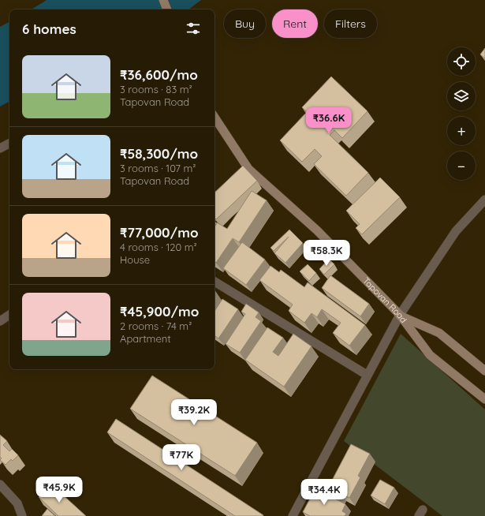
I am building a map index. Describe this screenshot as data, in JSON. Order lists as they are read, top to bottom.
{
  "streets": {
    "main road": ["Tapovan Road"]
  },
  "page": {
    "chip": ["Buy", "Rent", "Filters"],
    "heading": "6 homes",
    "map_buttons": ["+", "−"],
    "list": [
      {
        "name": "₹36,600/mo",
        "note": "3 rooms · 83 m² · Tapovan Road"
      },
      {
        "name": "₹58,300/mo",
        "note": "3 rooms · 107 m² · Tapovan Road"
      },
      {
        "name": "₹77,000/mo",
        "note": "4 rooms · 120 m² · House"
      },
      {
        "name": "₹45,900/mo",
        "note": "2 rooms · 74 m² · Apartment"
      }
    ],
    "price": [
      "₹36.6K",
      "₹58.3K",
      "₹39.2K",
      "₹77K",
      "₹45.9K",
      "₹34.4K"
    ]
  }
}
